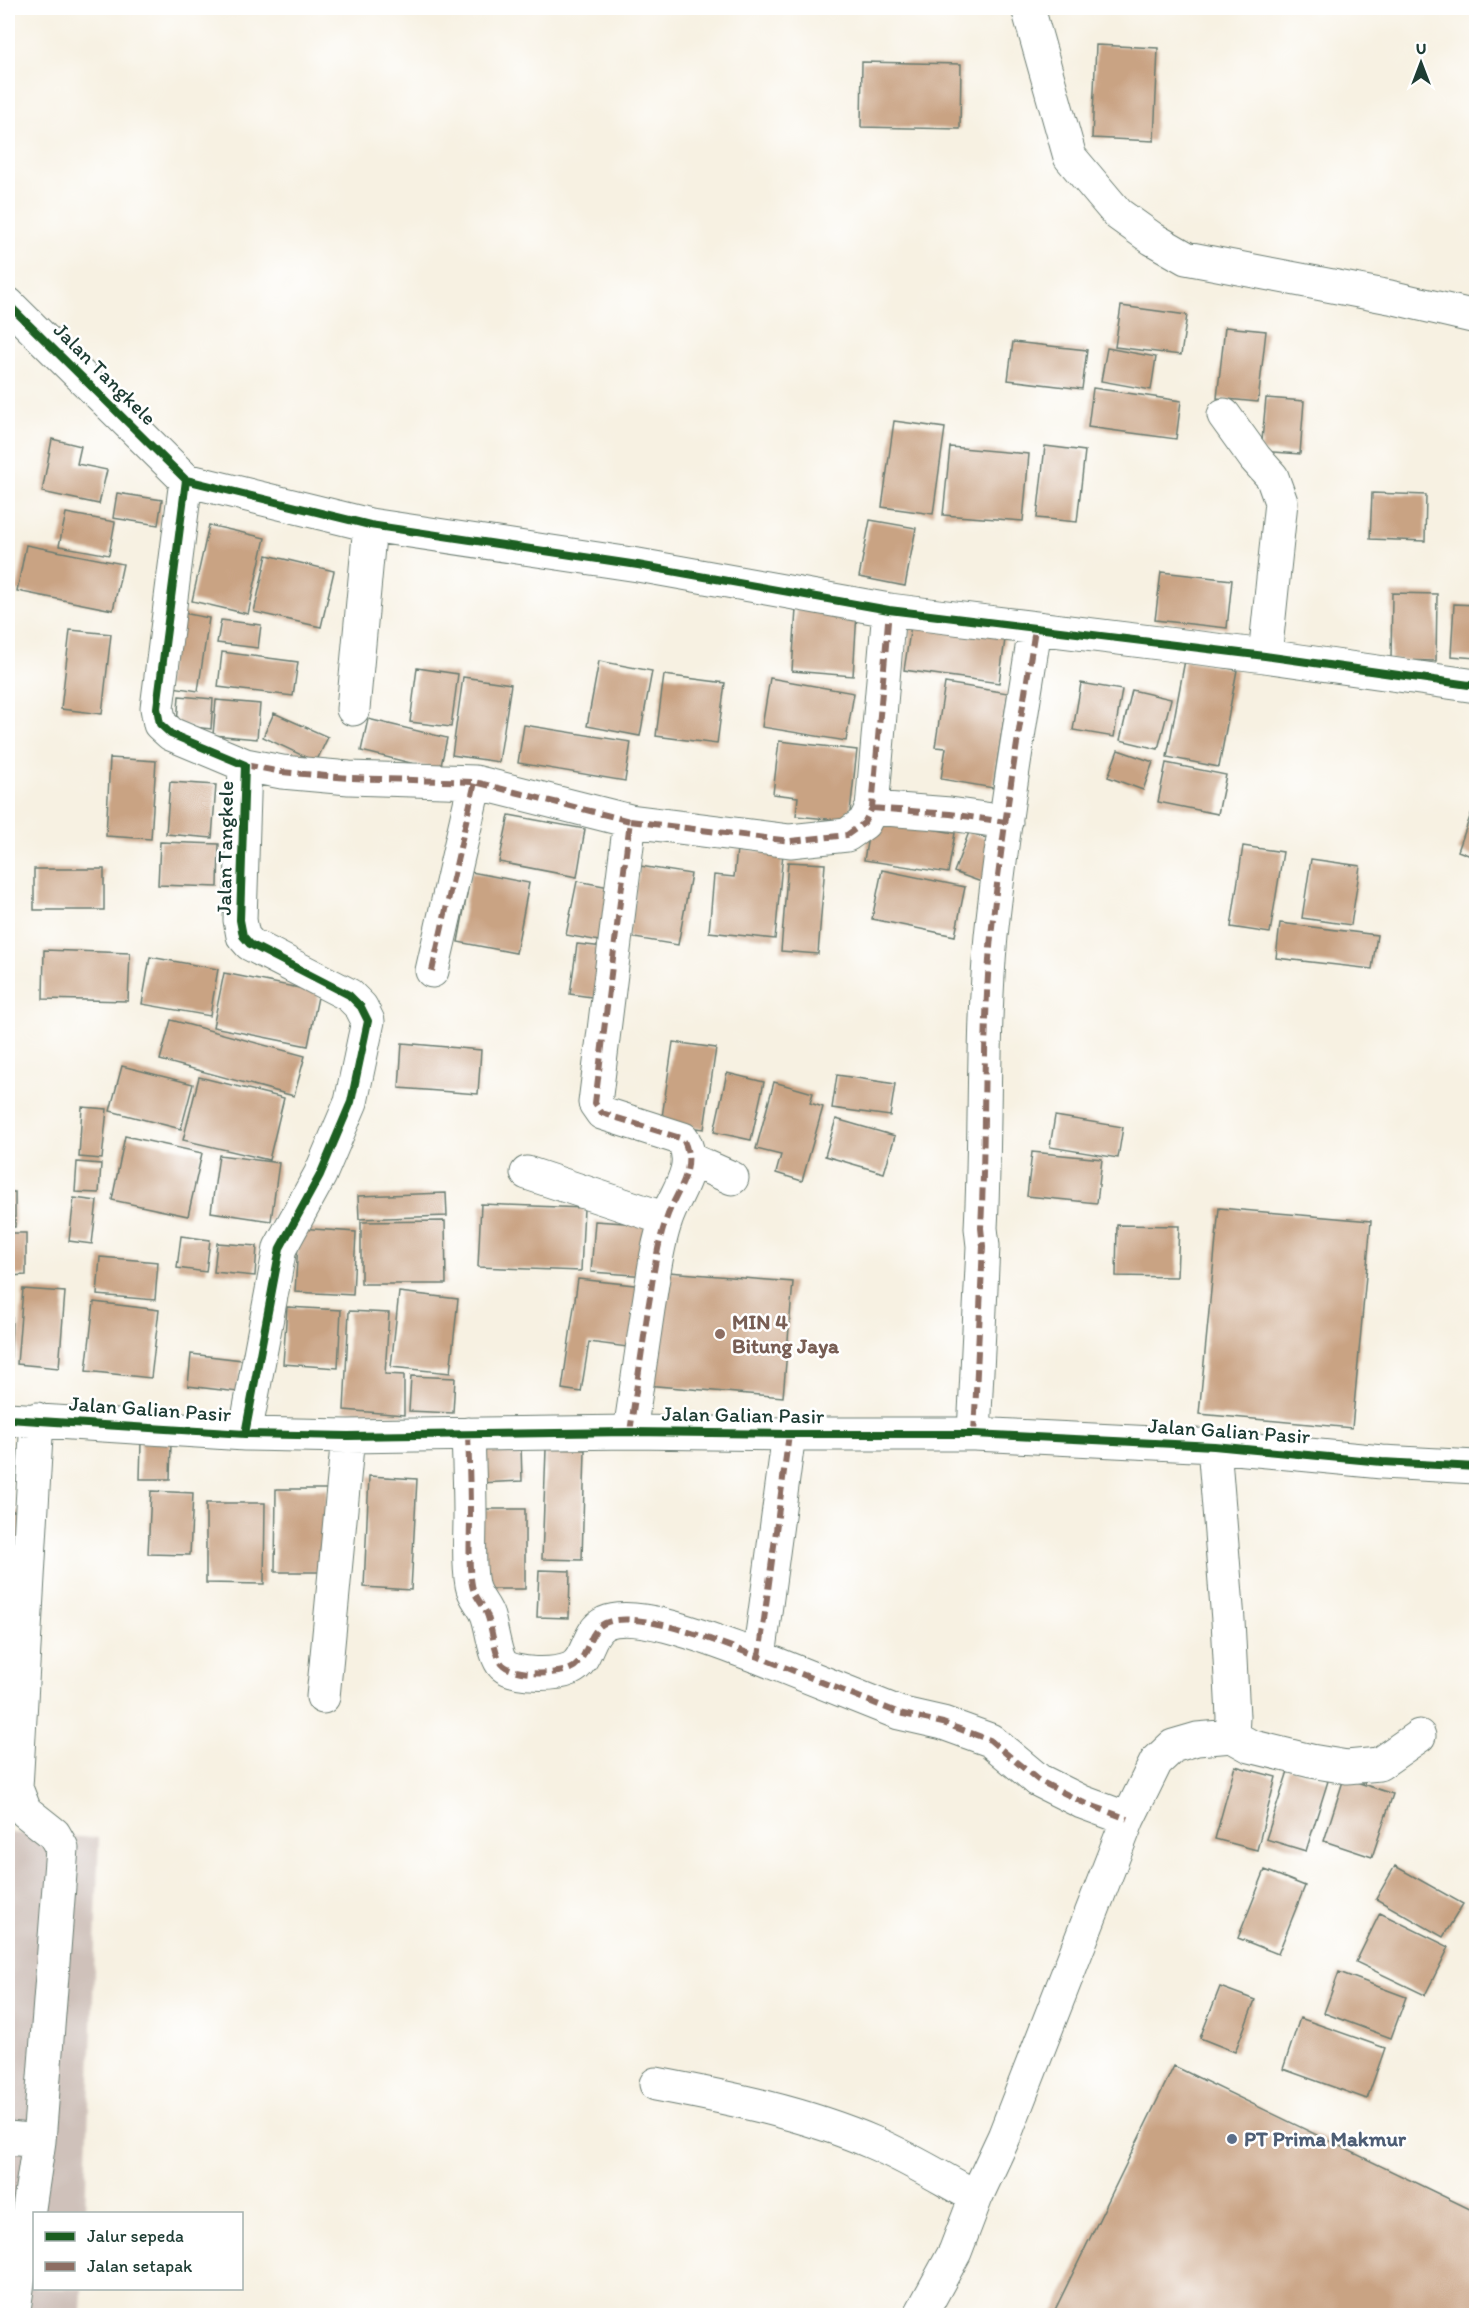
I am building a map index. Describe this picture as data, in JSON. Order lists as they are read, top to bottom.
{
  "streets": {
    "street": ["Jalan Tangkele", "Jalan Galian Pasir"]
  },
  "crossings": [
    ["Jalan Tangkele", "Jalan Galian Pasir"]
  ],
  "places": ["MIN 4 Bitung Jaya", "PT Prima Makmur"],
  "legend": ["Jalur sepeda", "Jalan setapak"],
  "north": "top"
}
